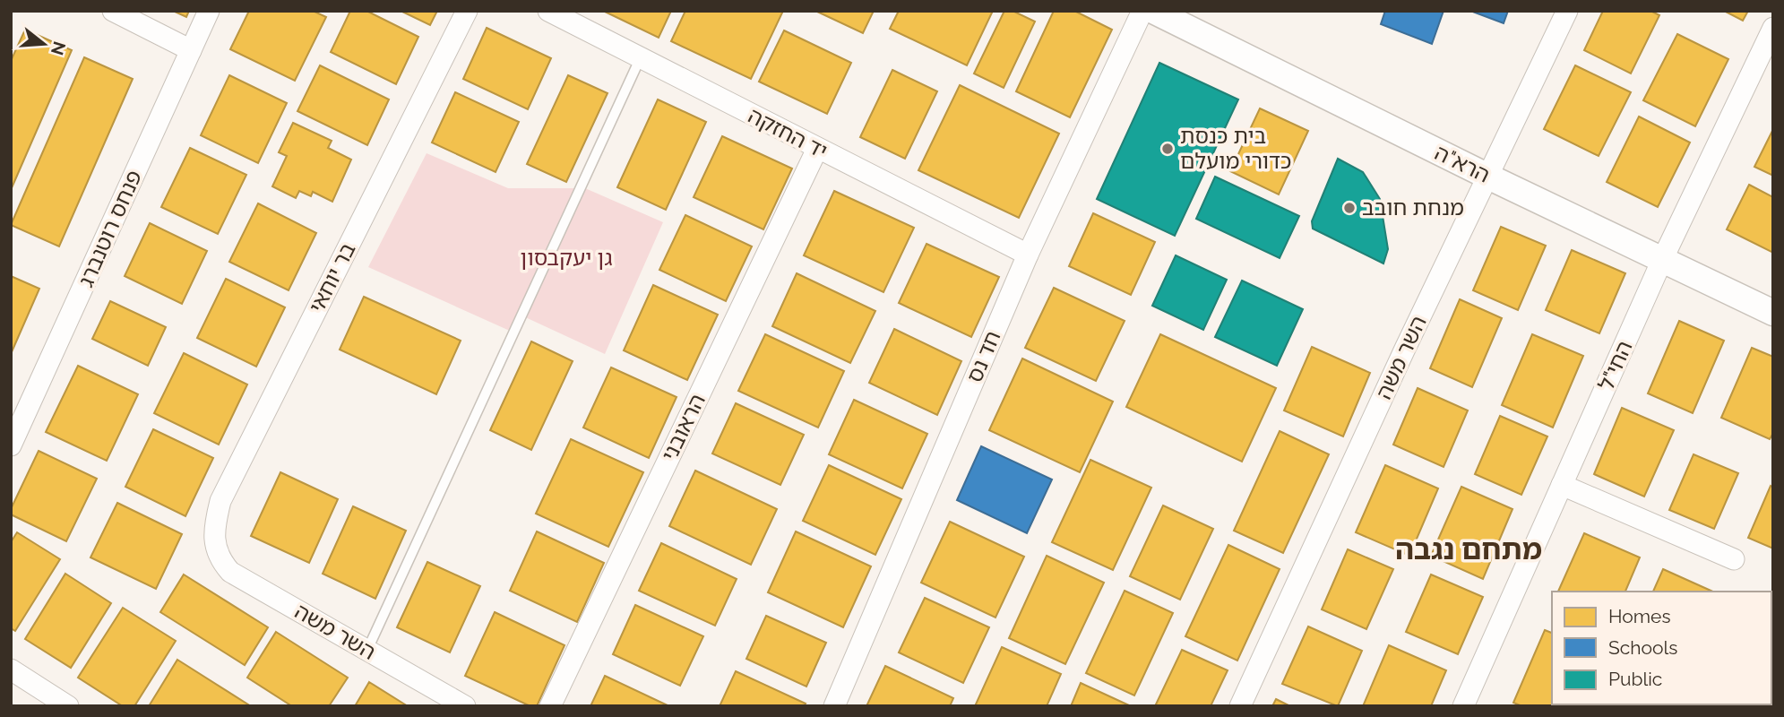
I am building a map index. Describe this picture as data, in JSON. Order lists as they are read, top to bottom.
{
  "streets": {
    "street": [
      "יד החזקה",
      "הרא\"ה",
      "פנחס רוטנברג",
      "בר יוחאי",
      "חד נס",
      "השר משה",
      "החי\"ל",
      "הראובני"
    ]
  },
  "crossings": [
    ["יד החזקה", "חד נס"],
    ["יד החזקה", "הראובני"],
    ["הרא\"ה", "השר משה"],
    ["הרא\"ה", "החי\"ל"],
    ["בר יוחאי", "השר משה"]
  ],
  "districts": ["מתחם נגבה"],
  "parks": ["גן יעקבסון"],
  "places": ["בית כנסת כדורי מועלם", "מנחת חובב"],
  "legend": ["Homes", "Schools", "Public"],
  "north": "right"
}
